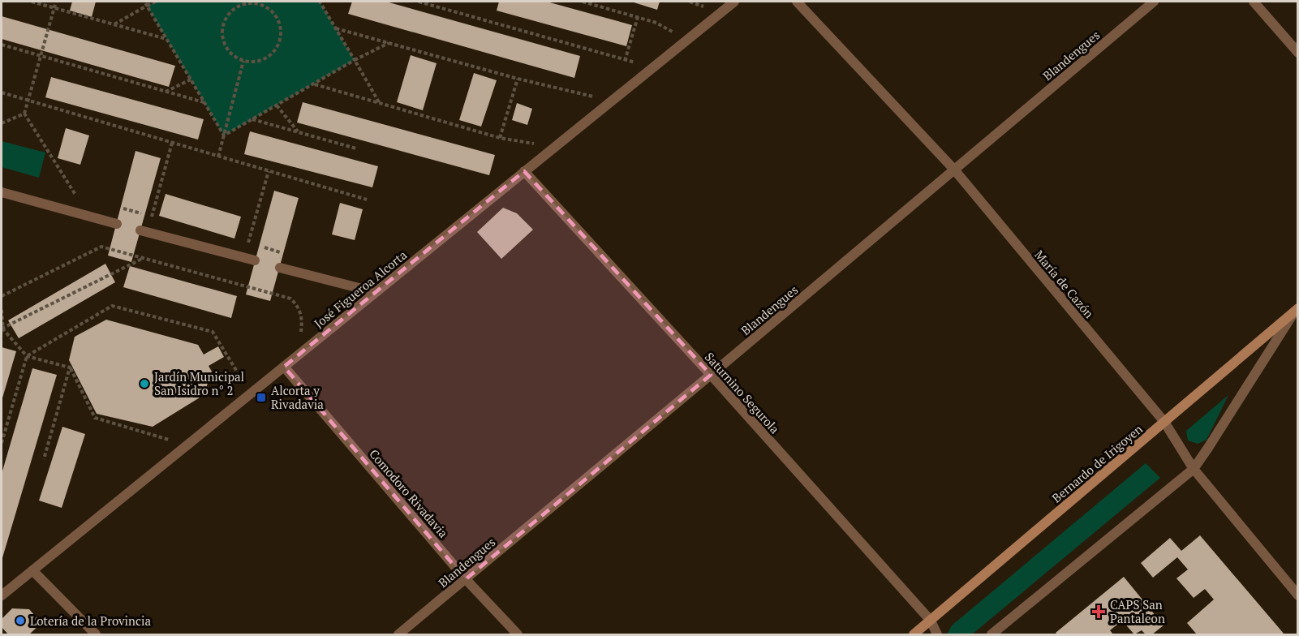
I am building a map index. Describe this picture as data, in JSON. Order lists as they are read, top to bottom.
{
  "streets": {
    "street": [
      "Blandengues",
      "María de Cazón",
      "José Figueroa Alcorta",
      "Saturnino Segurola",
      "Bernardo de Irigoyen",
      "Comodoro Rivadavia"
    ]
  },
  "crossings": [
    ["Blandengues", "María de Cazón"],
    ["Blandengues", "Saturnino Segurola"],
    ["Blandengues", "Comodoro Rivadavia"],
    ["María de Cazón", "Bernardo de Irigoyen"],
    ["José Figueroa Alcorta", "Saturnino Segurola"],
    ["José Figueroa Alcorta", "Comodoro Rivadavia"],
    ["Saturnino Segurola", "Bernardo de Irigoyen"]
  ],
  "places": {
    "other": ["Jardín Municipal San Isidro n° 2", "Lotería de la Provincia"],
    "transit": ["Alcorta y Rivadavia"],
    "health": ["CAPS San Pantaleon"]
  }
}
